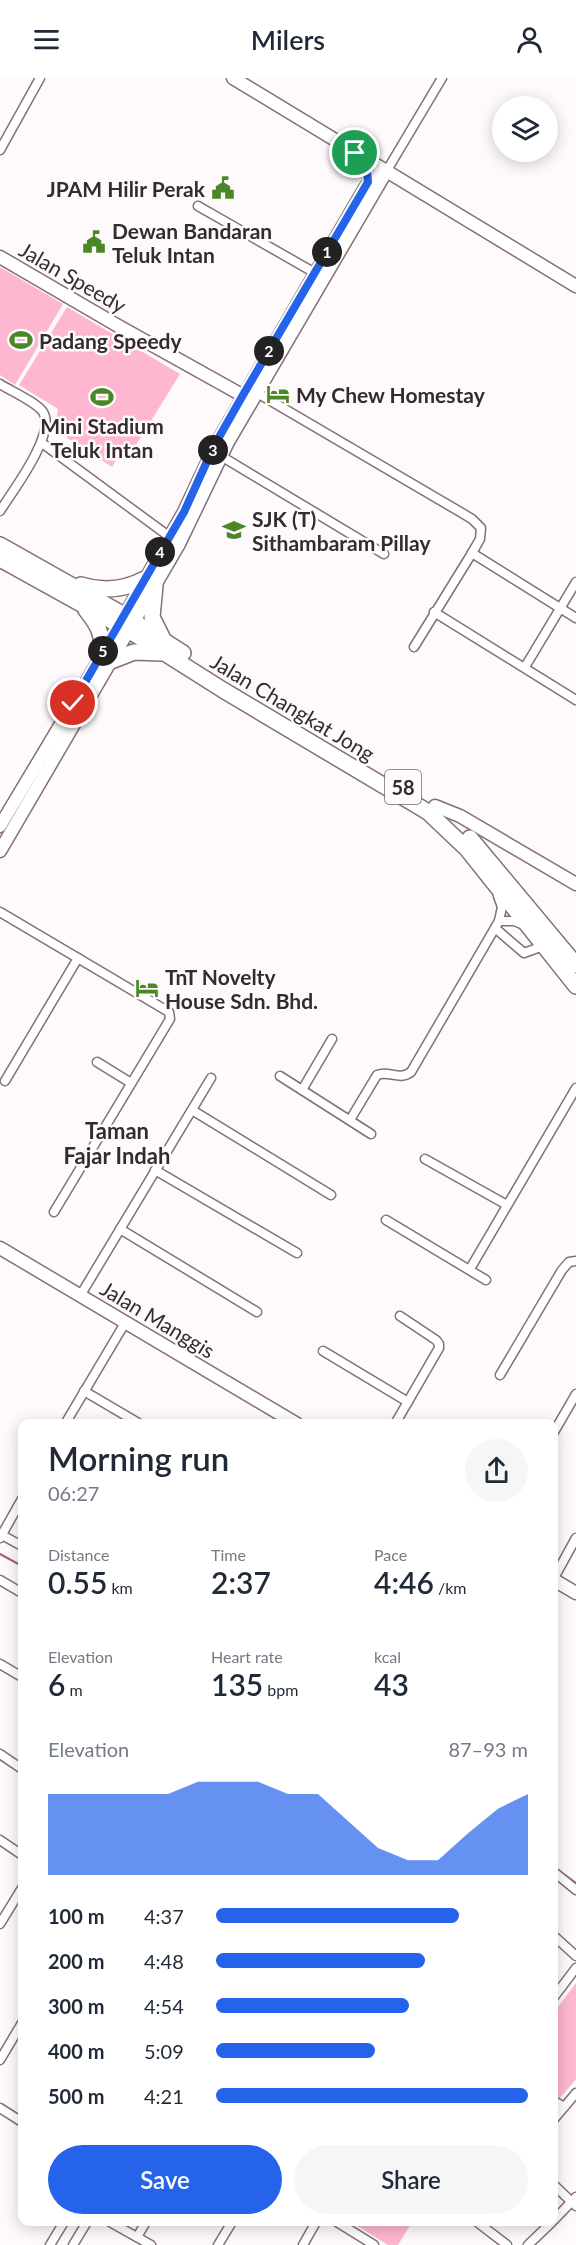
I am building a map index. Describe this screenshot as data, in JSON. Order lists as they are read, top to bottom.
{
  "streets": {
    "highway": ["Jalan Changkat Jong", "58"],
    "street": ["Jalan Speedy", "Jalan Manggis"]
  },
  "districts": ["Taman Fajar Indah"],
  "places": {
    "public building": ["JPAM Hilir Perak", "Dewan Bandaran Teluk Intan"],
    "sports": ["Padang Speedy", "Mini Stadium Teluk Intan"],
    "hotel": ["My Chew Homestay", "TnT Novelty House Sdn. Bhd."],
    "school or university": ["SJK (T) Sithambaram Pillay"]
  },
  "page": {
    "header": "Milers",
    "pins": [
      "1",
      "2",
      "3",
      "4",
      "5"
    ],
    "heading": ["Morning run", "06:27"],
    "stats": [
      ["Distance", "0.55 km"],
      ["Time", "2:37"],
      ["Pace", "4:46 /km"],
      ["Elevation", "6 m"],
      ["Heart rate", "135 bpm"],
      ["kcal", "43"]
    ],
    "chart": ["Elevation", "87–93 m"],
    "list": [
      {
        "name": "100 m",
        "note": "4:37"
      },
      {
        "name": "200 m",
        "note": "4:48"
      },
      {
        "name": "300 m",
        "note": "4:54"
      },
      {
        "name": "400 m",
        "note": "5:09"
      },
      {
        "name": "500 m",
        "note": "4:21"
      }
    ],
    "buttons": ["Save", "Share"]
  }
}
